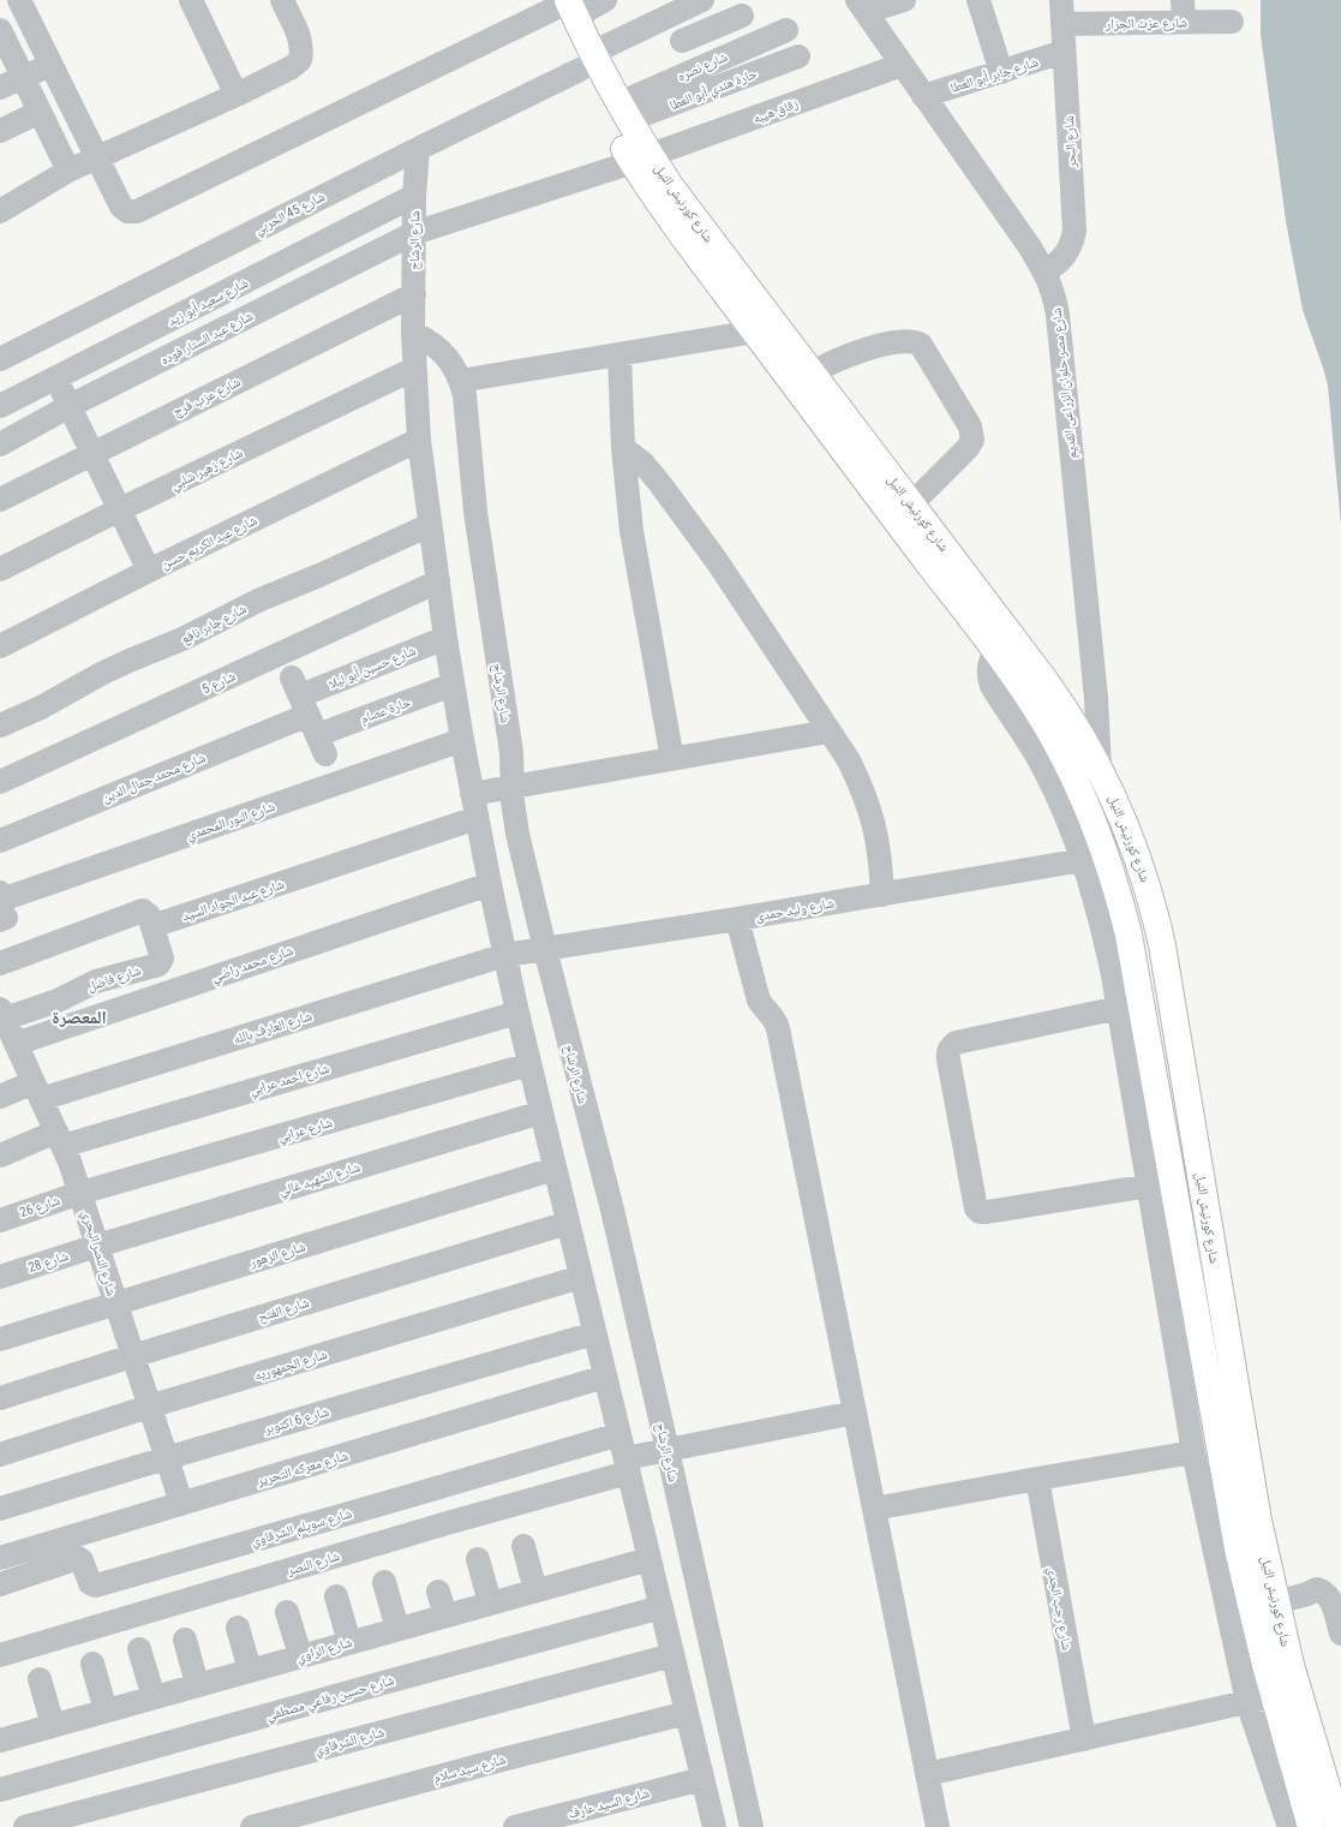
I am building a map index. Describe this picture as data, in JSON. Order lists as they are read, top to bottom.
{
  "streets": {
    "highway": ["شارع كورنيش النيل"],
    "street": [
      "شارع عزت الجزار",
      "شارع نصره",
      "شارع جابر أبو العطا",
      "حارة هندي أبو العطا",
      "زقاق هيبه",
      "شارع البحر",
      "شارع 45 الحربي",
      "شارع الرشاح",
      "شارع سعيد أبو زيد",
      "شارع عبد الستار فوده",
      "شارع مصر حلوان الزراعى القديم",
      "شارع عزب فرج",
      "شارع زهير شلبي",
      "شارع عبد الكريم حسن",
      "شارع جابر نافع",
      "شارع حسين أبو ليلا",
      "شارع 5",
      "حارة عصام",
      "شارع محمد جمال الدين",
      "شارع النور المحمدي",
      "شارع عبد الجواد السيد",
      "شارع وليد حمدى",
      "شارع محمد راضي",
      "شارع فاضل",
      "شارع العارف بالله",
      "شارع احمد عرابي",
      "شارع عرابي",
      "شارع الشهيد غالي",
      "شارع 26",
      "شارع النصر البحري",
      "شارع الزهور",
      "شارع 28",
      "شارع الفتح",
      "شارع الجمهوريه",
      "شارع 6 اكتوبر",
      "شارع معركه التحرير",
      "شارع سويلم الشرقاوي",
      "شارع النصر",
      "شارع رجب الجدي",
      "شارع الراوي",
      "شارع حسين رفاعي مصطفي",
      "شارع الشرقاوي",
      "شارع سيد سلام",
      "شارع السيد عارف"
    ]
  },
  "crossings": [
    ["شارع عزت الجزار", "شارع البحر"],
    ["شارع نصره", "حارة هندي أبو العطا"],
    ["شارع نصره", "شارع كورنيش النيل"],
    ["شارع جابر أبو العطا", "شارع البحر"],
    ["شارع جابر أبو العطا", "شارع مصر حلوان الزراعى القديم"],
    ["حارة هندي أبو العطا", "شارع كورنيش النيل"],
    ["زقاق هيبه", "شارع كورنيش النيل"],
    ["زقاق هيبه", "شارع الرشاح"],
    ["زقاق هيبه", "شارع عبد الستار فوده"],
    ["زقاق هيبه", "شارع مصر حلوان الزراعى القديم"],
    ["شارع البحر", "شارع مصر حلوان الزراعى القديم"],
    ["شارع كورنيش النيل", "شارع 45 الحربي"],
    ["شارع كورنيش النيل", "شارع مصر حلوان الزراعى القديم"],
    ["شارع 45 الحربي", "شارع الرشاح"],
    ["شارع الرشاح", "شارع سعيد أبو زيد"],
    ["شارع الرشاح", "شارع عبد الستار فوده"],
    ["شارع الرشاح", "شارع عزب فرج"],
    ["شارع الرشاح", "شارع زهير شلبي"],
    ["شارع الرشاح", "شارع عبد الكريم حسن"],
    ["شارع الرشاح", "شارع جابر نافع"],
    ["شارع الرشاح", "شارع حسين أبو ليلا"],
    ["شارع الرشاح", "شارع 5"],
    ["شارع الرشاح", "حارة عصام"],
    ["شارع الرشاح", "شارع النور المحمدي"],
    ["شارع الرشاح", "شارع عبد الجواد السيد"],
    ["شارع الرشاح", "شارع وليد حمدى"],
    ["شارع الرشاح", "شارع محمد راضي"],
    ["شارع الرشاح", "شارع العارف بالله"],
    ["شارع الرشاح", "شارع احمد عرابي"],
    ["شارع الرشاح", "شارع عرابي"],
    ["شارع الرشاح", "شارع الشهيد غالي"],
    ["شارع الرشاح", "شارع الزهور"],
    ["شارع الرشاح", "شارع الفتح"],
    ["شارع الرشاح", "شارع الجمهوريه"],
    ["شارع الرشاح", "شارع 6 اكتوبر"],
    ["شارع الرشاح", "شارع معركه التحرير"],
    ["شارع الرشاح", "شارع سويلم الشرقاوي"],
    ["شارع الرشاح", "شارع النصر"],
    ["شارع الرشاح", "شارع الراوي"],
    ["شارع الرشاح", "شارع حسين رفاعي مصطفي"],
    ["شارع الرشاح", "شارع الشرقاوي"],
    ["شارع الرشاح", "شارع سيد سلام"],
    ["شارع الرشاح", "شارع السيد عارف"],
    ["شارع حسين أبو ليلا", "حارة عصام"],
    ["شارع حسين أبو ليلا", "شارع محمد جمال الدين"],
    ["حارة عصام", "شارع محمد جمال الدين"],
    ["شارع عبد الجواد السيد", "شارع فاضل"],
    ["شارع وليد حمدى", "شارع العارف بالله"],
    ["شارع محمد راضي", "شارع فاضل"],
    ["شارع محمد راضي", "شارع النصر البحري"],
    ["شارع فاضل", "شارع النصر البحري"],
    ["شارع العارف بالله", "شارع النصر البحري"],
    ["شارع احمد عرابي", "شارع النصر البحري"],
    ["شارع عرابي", "شارع 26"],
    ["شارع عرابي", "شارع النصر البحري"],
    ["شارع الشهيد غالي", "شارع النصر البحري"],
    ["شارع الشهيد غالي", "شارع 28"],
    ["شارع 26", "شارع النصر البحري"],
    ["شارع النصر البحري", "شارع الزهور"],
    ["شارع النصر البحري", "شارع 28"],
    ["شارع النصر البحري", "شارع الفتح"],
    ["شارع النصر البحري", "شارع الجمهوريه"],
    ["شارع النصر البحري", "شارع 6 اكتوبر"],
    ["شارع النصر البحري", "شارع معركه التحرير"]
  ],
  "districts": ["المعصرة"]
}
